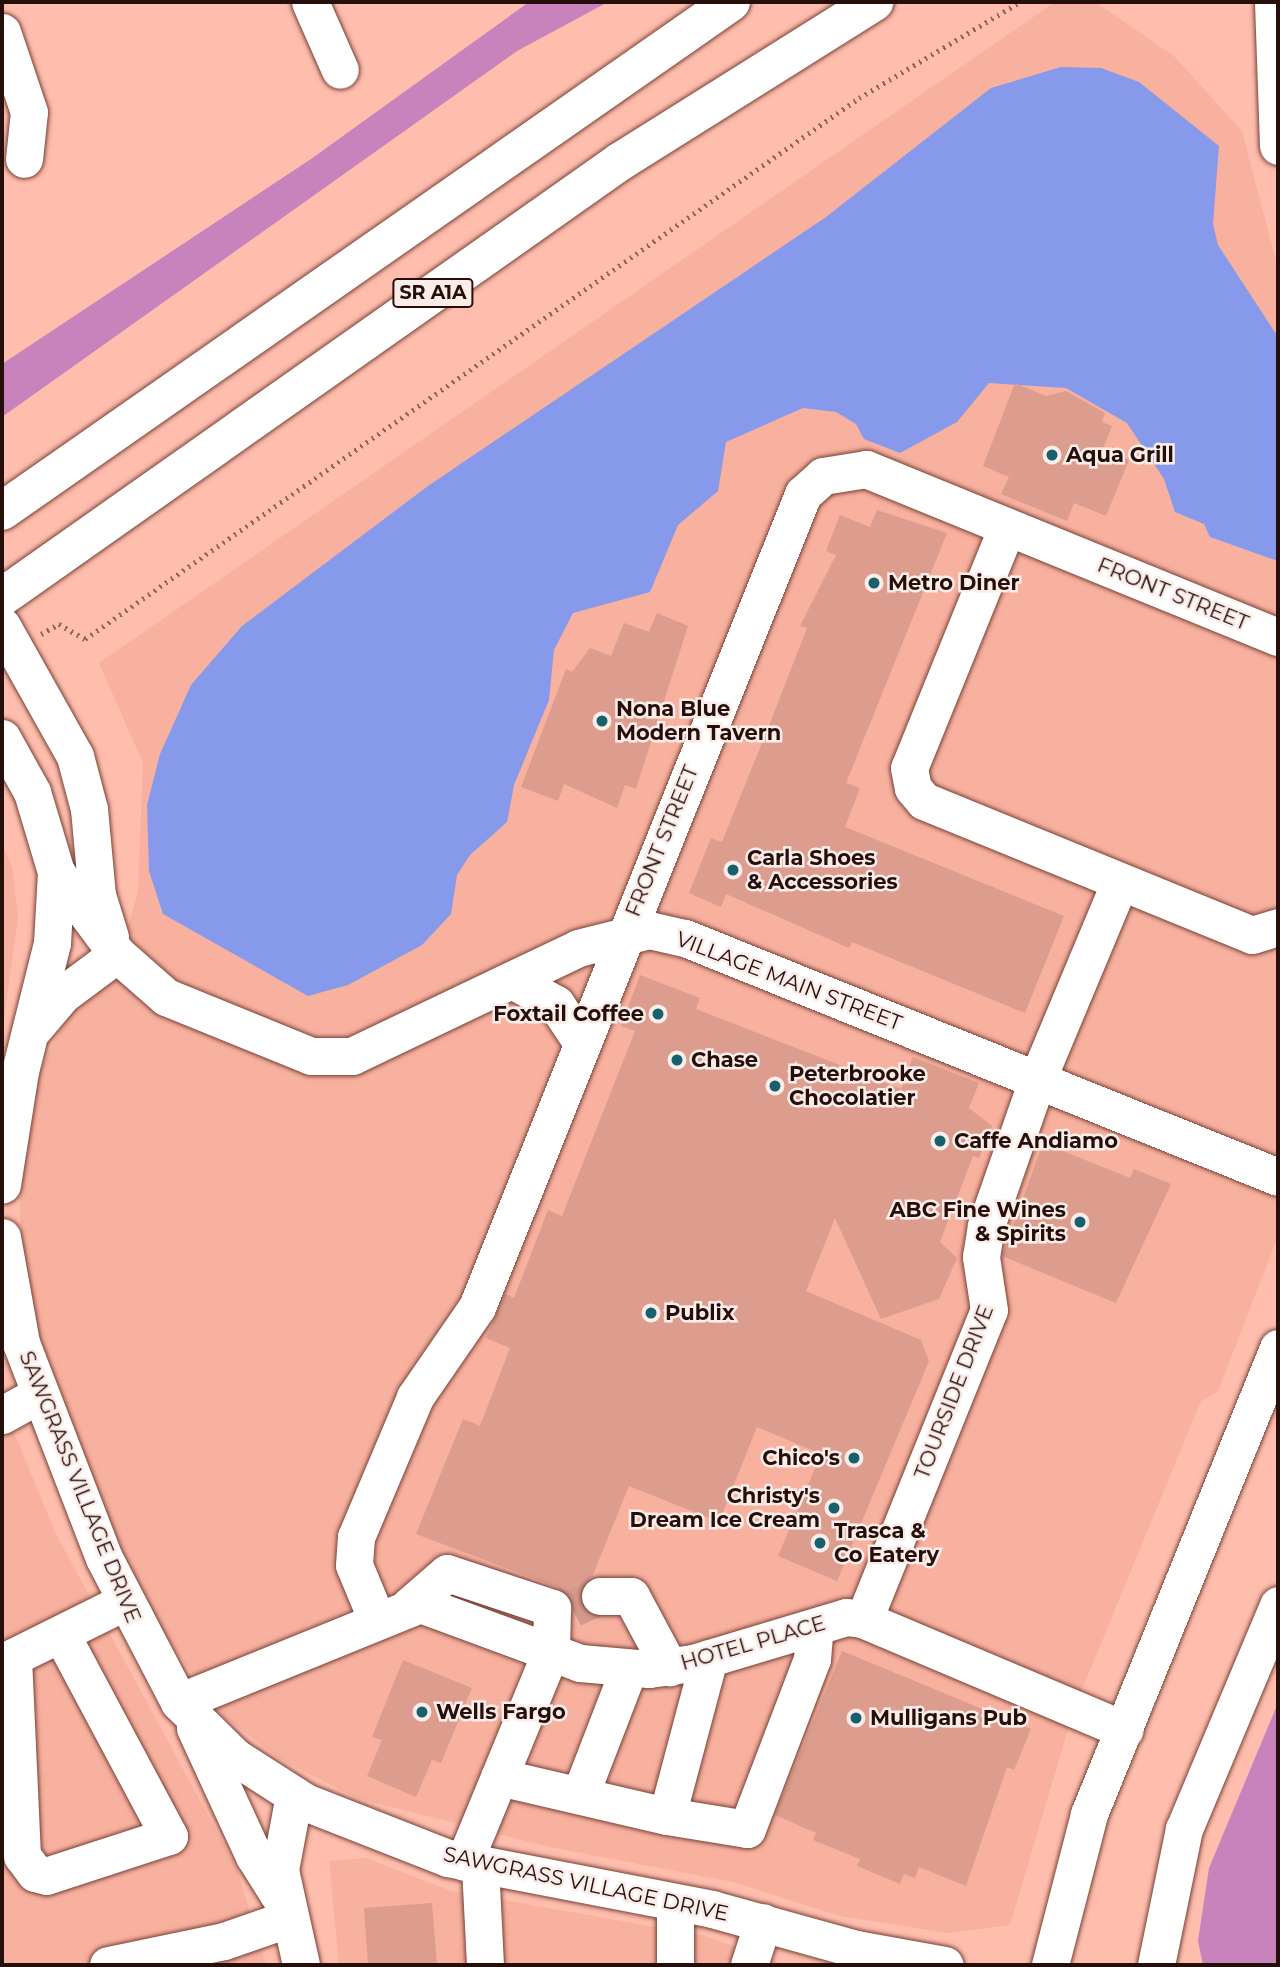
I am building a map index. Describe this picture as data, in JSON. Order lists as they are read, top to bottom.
{
  "streets": {
    "main road": ["SR A1A"],
    "street": [
      "FRONT STREET",
      "VILLAGE MAIN STREET",
      "TOURSIDE DRIVE",
      "SAWGRASS VILLAGE DRIVE",
      "HOTEL PLACE"
    ]
  },
  "crossings": [
    ["FRONT STREET", "VILLAGE MAIN STREET"],
    ["FRONT STREET", "HOTEL PLACE"],
    ["VILLAGE MAIN STREET", "TOURSIDE DRIVE"],
    ["TOURSIDE DRIVE", "HOTEL PLACE"],
    ["SAWGRASS VILLAGE DRIVE", "HOTEL PLACE"]
  ],
  "places": [
    "Aqua Grill",
    "Metro Diner",
    "Nona Blue Modern Tavern",
    "Carla Shoes & Accessories",
    "Foxtail Coffee",
    "Chase",
    "Peterbrooke Chocolatier",
    "Caffe Andiamo",
    "ABC Fine Wines & Spirits",
    "Publix",
    "Chico's",
    "Christy's Dream Ice Cream",
    "Trasca & Co Eatery",
    "Wells Fargo",
    "Mulligans Pub"
  ]
}
